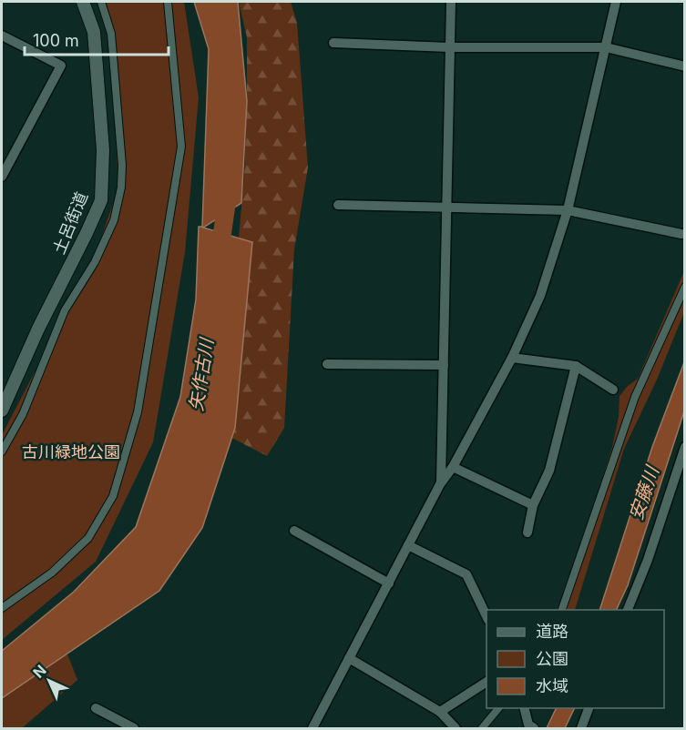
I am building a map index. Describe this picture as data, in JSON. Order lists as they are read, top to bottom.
{
  "streets": {
    "street": ["土呂街道"]
  },
  "water": ["矢作古川", "安藤川"],
  "parks": ["古川緑地公園"],
  "legend": ["道路", "公園", "水域"],
  "scale_bar": "100 m",
  "north": "top left"
}
